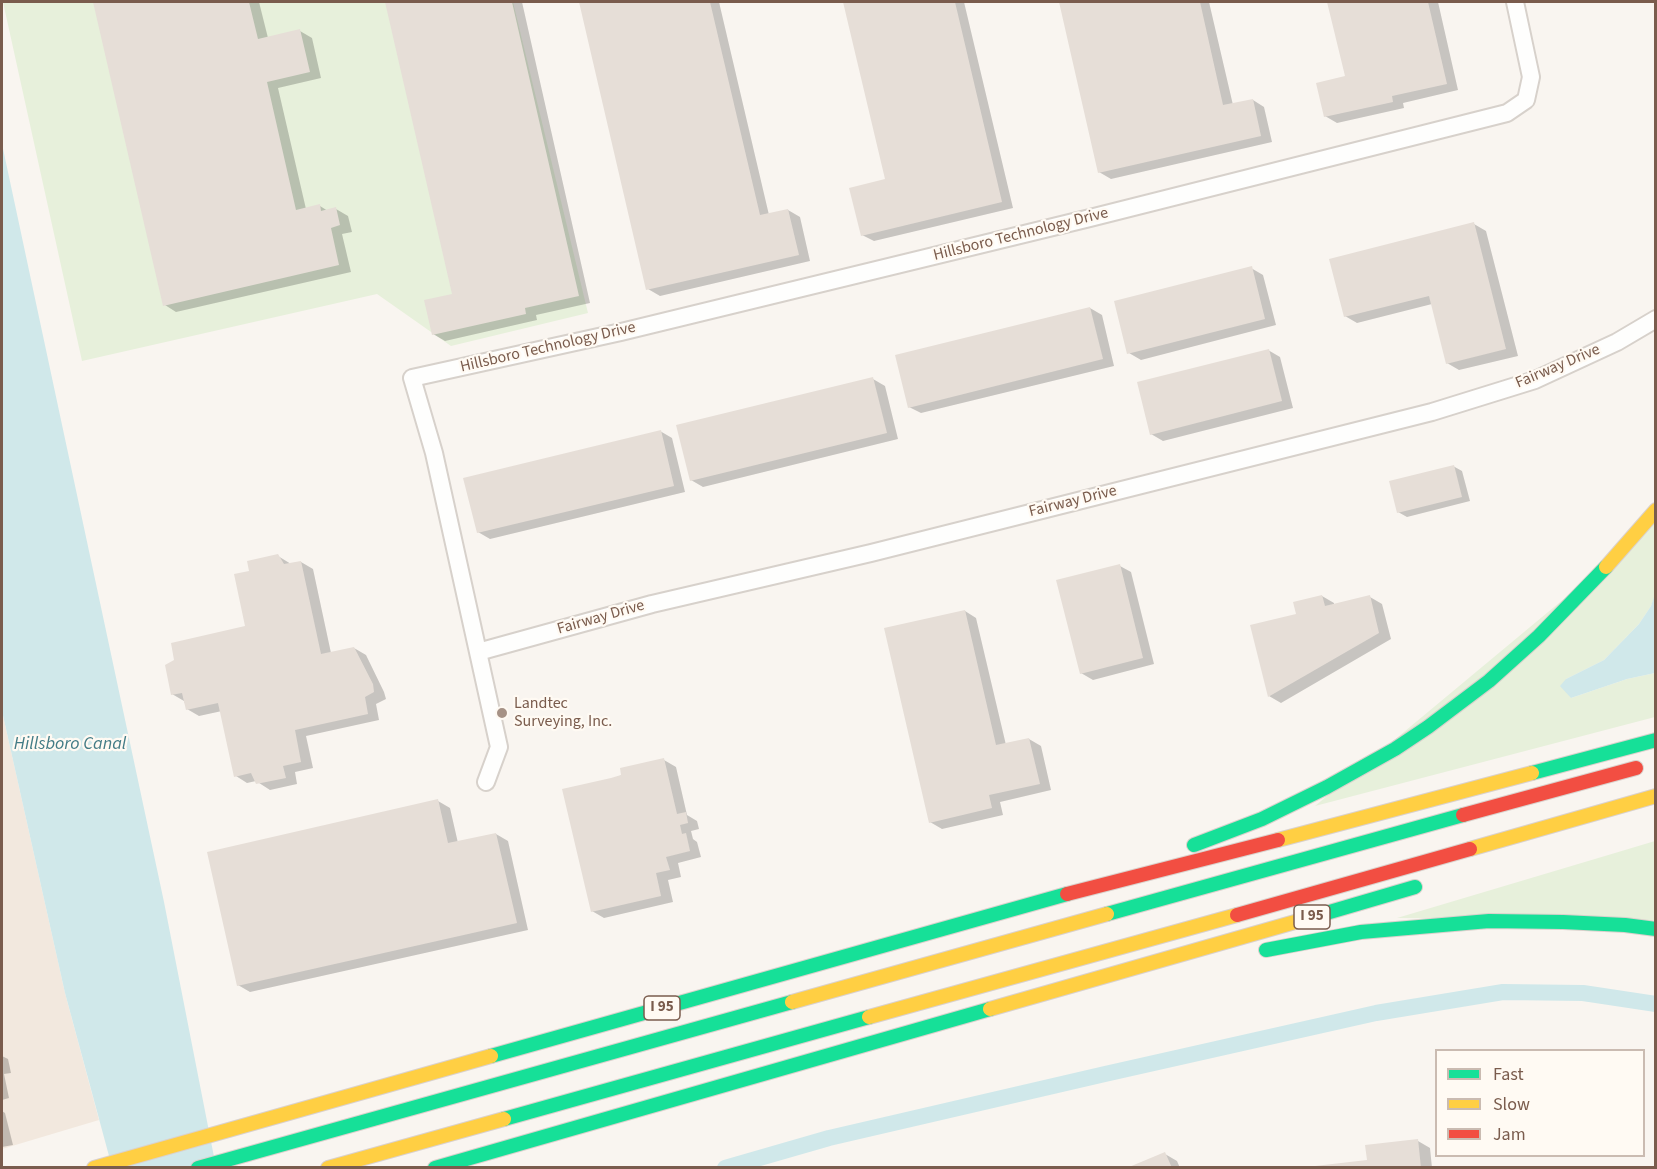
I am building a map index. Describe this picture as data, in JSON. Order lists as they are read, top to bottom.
{
  "streets": {
    "highway": ["I 95"],
    "street": ["Hillsboro Technology Drive", "Fairway Drive"]
  },
  "crossings": [
    ["Hillsboro Technology Drive", "Fairway Drive"]
  ],
  "water": ["Hillsboro Canal"],
  "places": ["Landtec Surveying, Inc."],
  "legend": ["Fast", "Slow", "Jam"]
}
